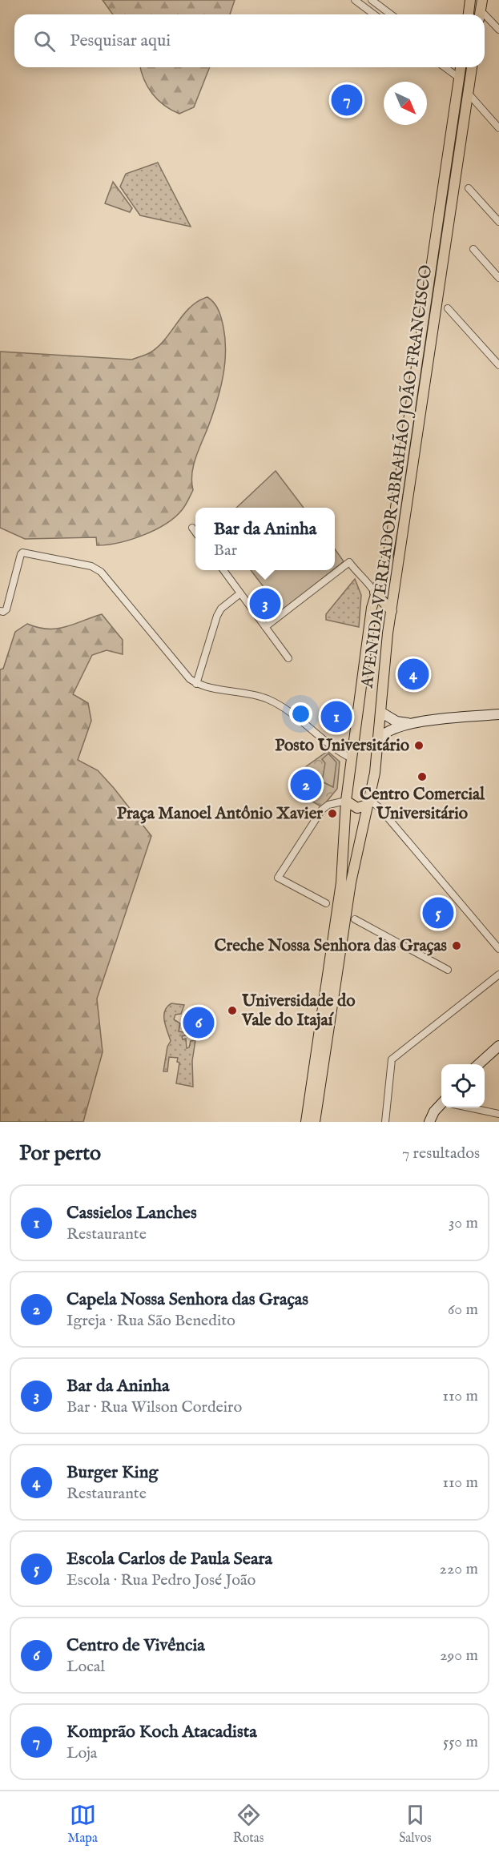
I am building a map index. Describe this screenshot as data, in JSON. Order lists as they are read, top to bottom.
{
  "streets": {
    "main road": ["AVENIDA VEREADOR ABRAHÃO JOÃO FRANCISCO"]
  },
  "places": [
    "Posto Universitário",
    "Centro Comercial Universitário",
    "Praça Manoel Antônio Xavier",
    "Creche Nossa Senhora das Graças",
    "Universidade do Vale do Itajaí"
  ],
  "north": "bottom right",
  "page": {
    "search": "Pesquisar aqui",
    "pins": [
      "7",
      "3",
      "4",
      "1",
      "2",
      "5",
      "6"
    ],
    "popup": ["Bar da Aninha", "Bar"],
    "heading": ["Por perto", "7 resultados"],
    "list": [
      {
        "mark": "1",
        "name": "Cassielos Lanches",
        "note": "Restaurante",
        "value": "30 m"
      },
      {
        "mark": "2",
        "name": "Capela Nossa Senhora das Graças",
        "note": "Igreja · Rua São Benedito",
        "value": "60 m"
      },
      {
        "mark": "3",
        "name": "Bar da Aninha",
        "note": "Bar · Rua Wilson Cordeiro",
        "value": "110 m"
      },
      {
        "mark": "4",
        "name": "Burger King",
        "note": "Restaurante",
        "value": "110 m"
      },
      {
        "mark": "5",
        "name": "Escola Carlos de Paula Seara",
        "note": "Escola · Rua Pedro José João",
        "value": "220 m"
      },
      {
        "mark": "6",
        "name": "Centro de Vivência",
        "note": "Local",
        "value": "290 m"
      },
      {
        "mark": "7",
        "name": "Komprão Koch Atacadista",
        "note": "Loja",
        "value": "550 m"
      }
    ],
    "nav": ["Mapa", "Rotas", "Salvos"]
  }
}
